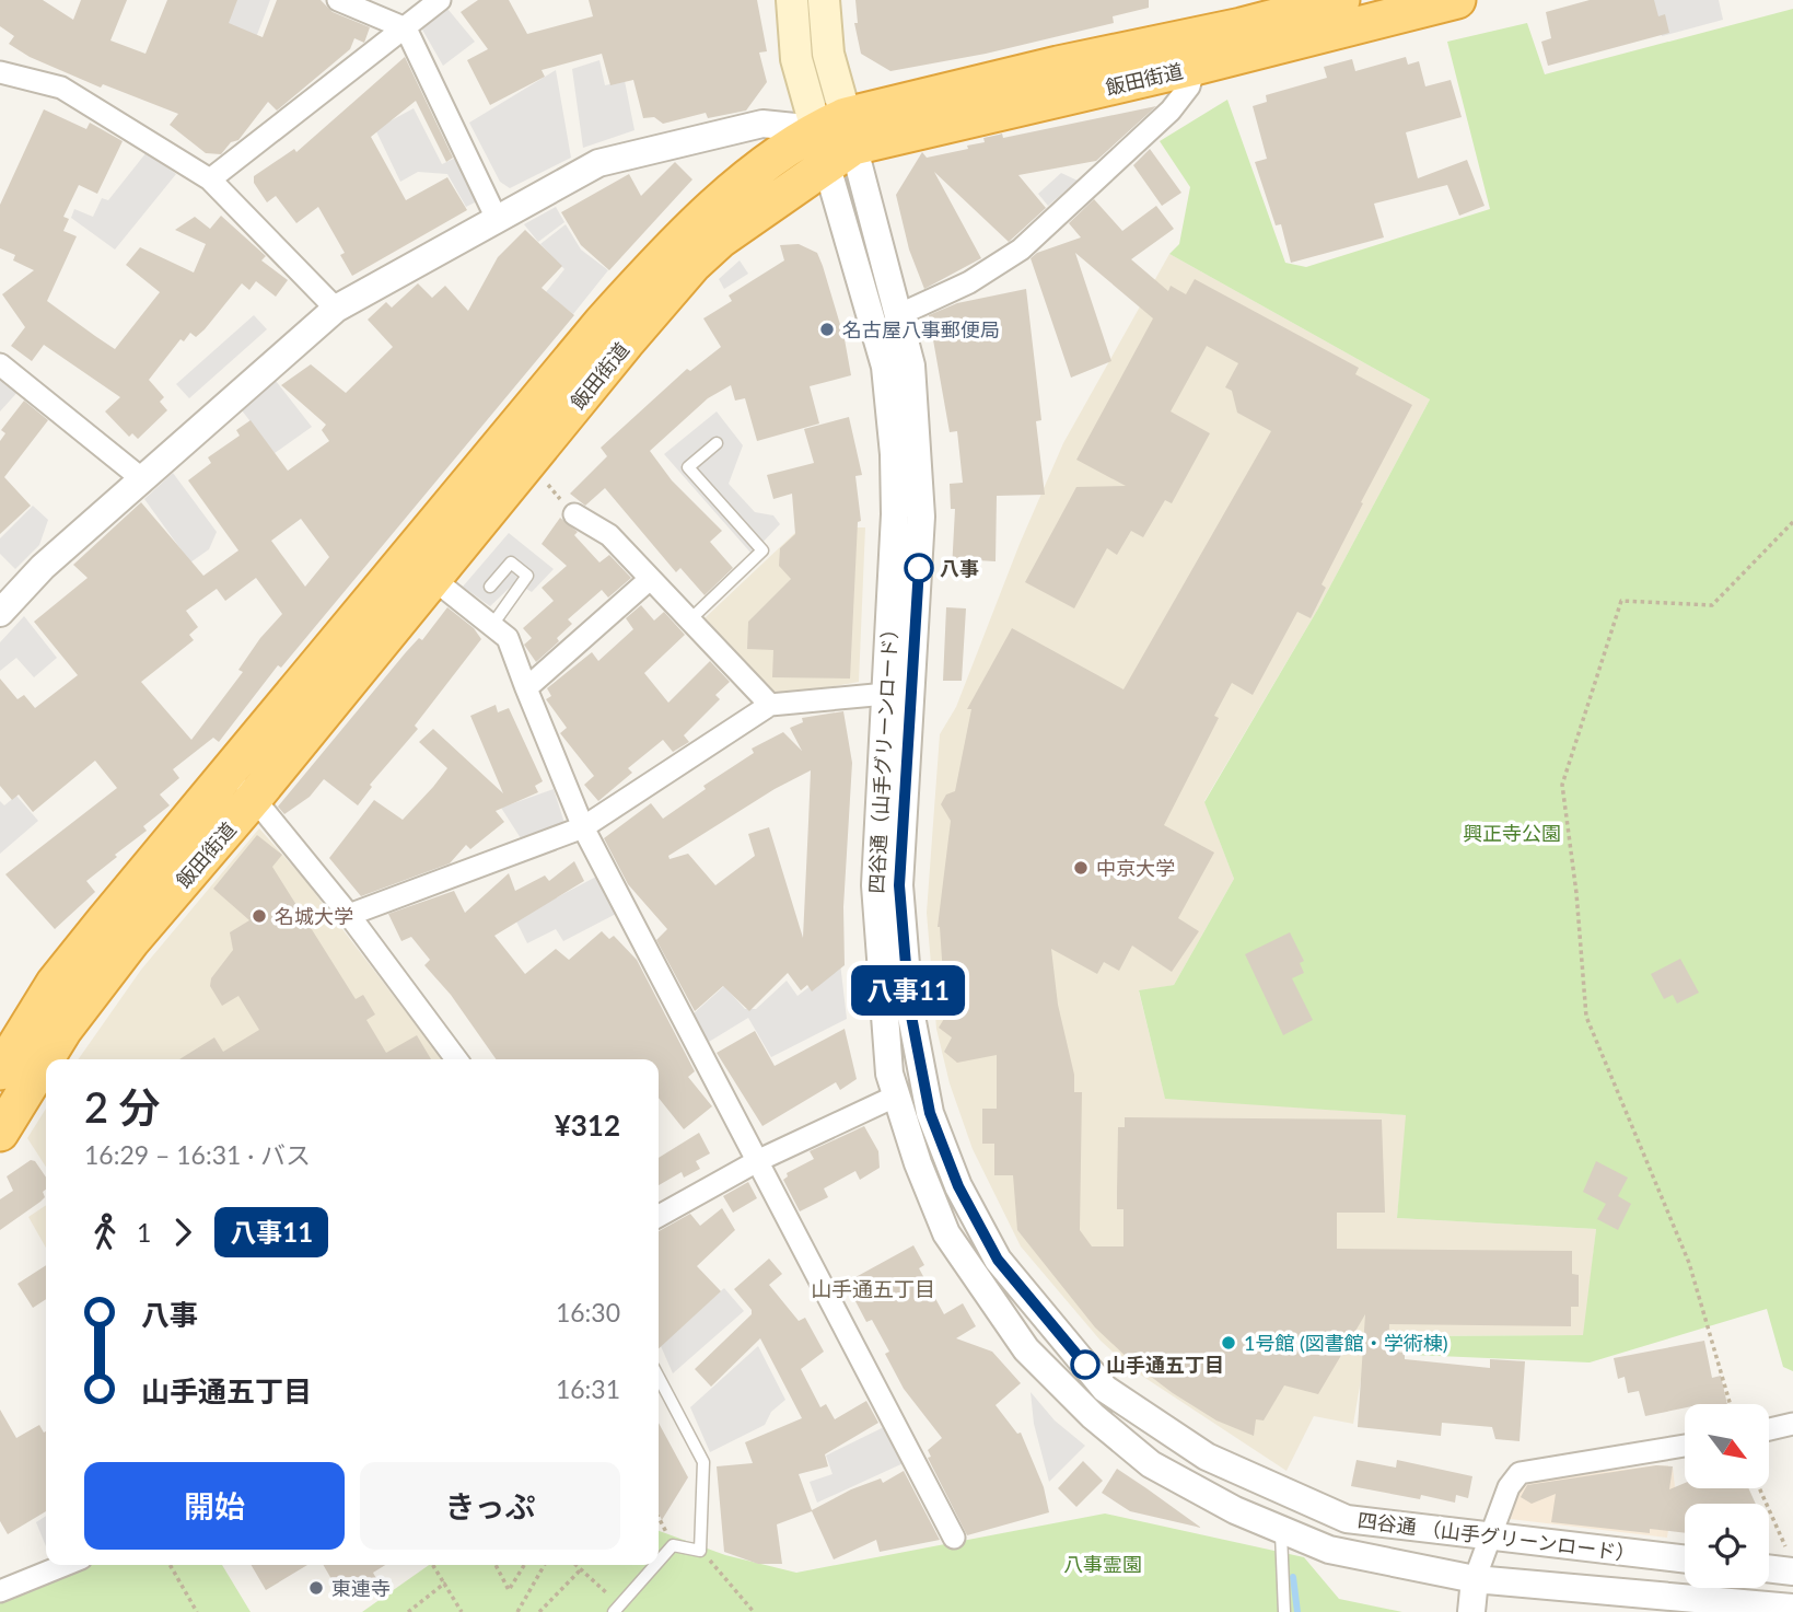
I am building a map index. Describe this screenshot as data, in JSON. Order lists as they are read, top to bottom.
{
  "streets": {
    "highway": ["飯田街道"],
    "street": ["四谷通（山手グリーンロード）", "四谷通 （山手グリーンロード）"]
  },
  "crossings": [
    ["飯田街道", "四谷通（山手グリーンロード）"],
    ["飯田街道", "四谷通 （山手グリーンロード）"],
    ["四谷通（山手グリーンロード）", "四谷通 （山手グリーンロード）"]
  ],
  "districts": ["山手通五丁目"],
  "parks": ["興正寺公園", "八事霊園"],
  "places": [
    "名古屋八事郵便局",
    "八事",
    "中京大学",
    "名城大学",
    "1号館 (図書館・学術棟)",
    "山手通五丁目",
    "東連寺"
  ],
  "lines": ["bus line 八事11"],
  "north": "bottom right",
  "page": {
    "on_map": "八事11",
    "heading": ["2 分", "16:29 – 16:31 · バス", "¥312"],
    "legs": ["1", "八事11"],
    "list": [
      {
        "name": "八事",
        "value": "16:30"
      },
      {
        "name": "山手通五丁目",
        "value": "16:31"
      }
    ],
    "buttons": ["開始", "きっぷ"]
  }
}
